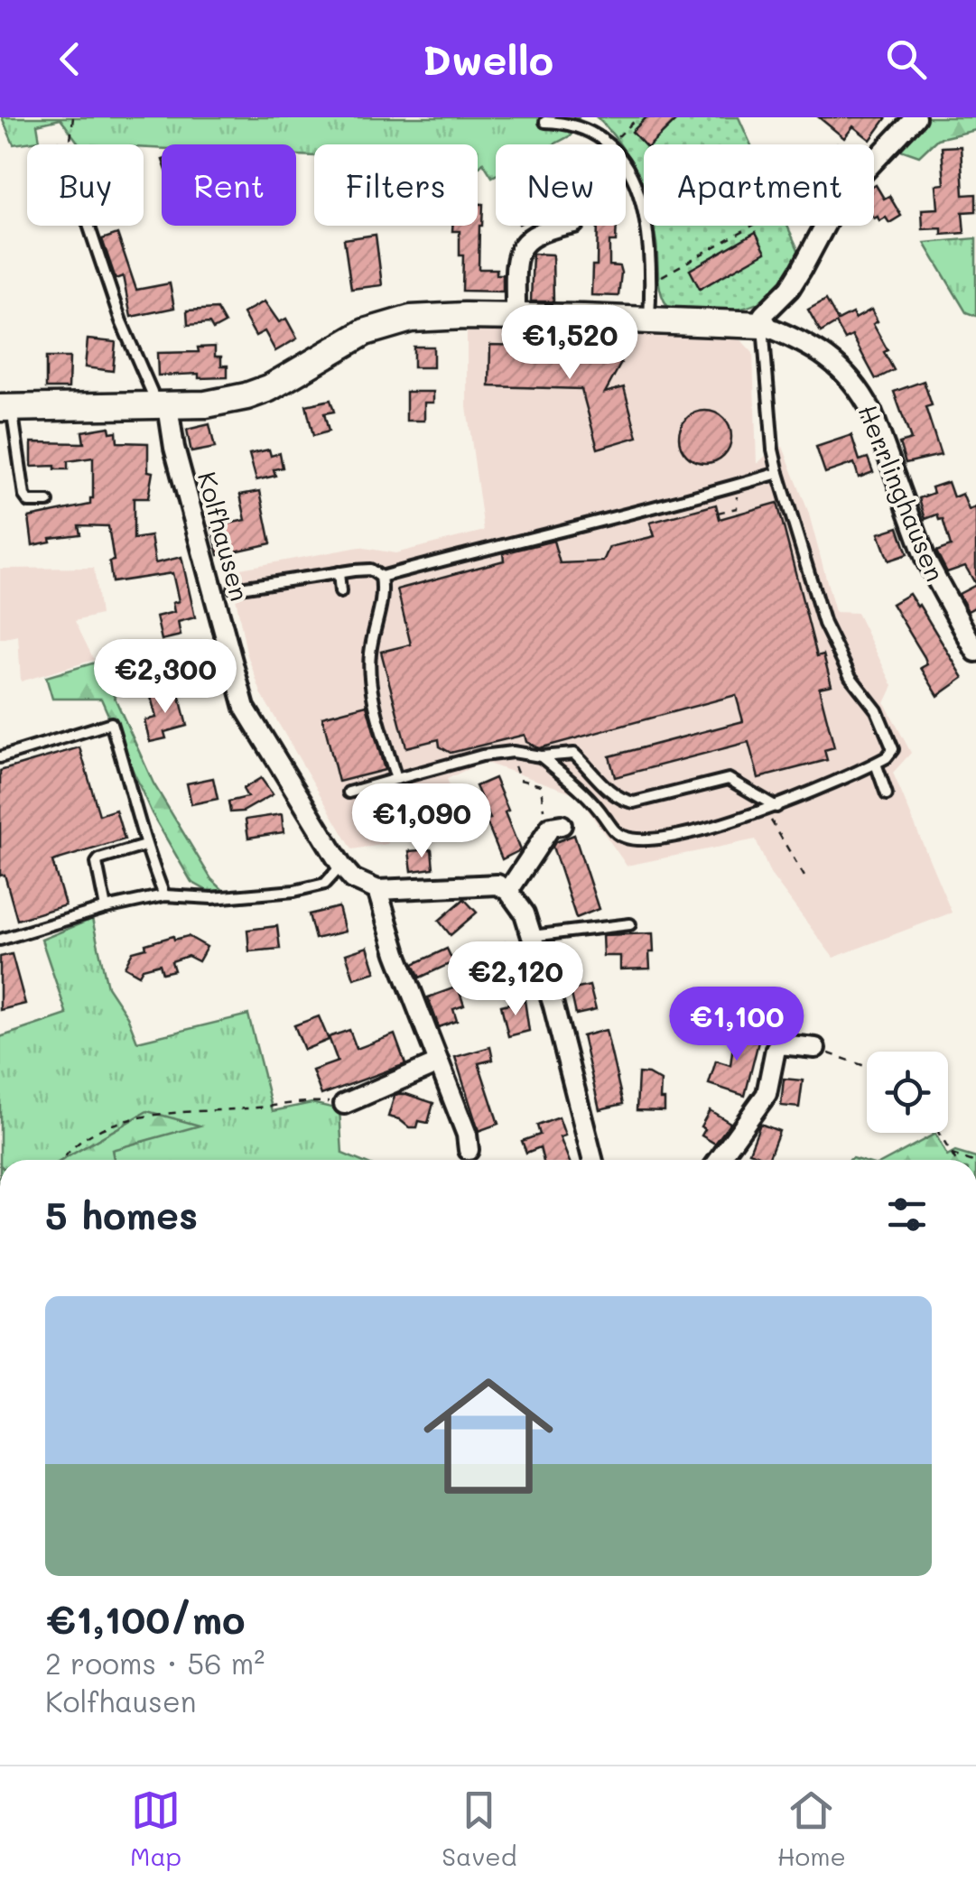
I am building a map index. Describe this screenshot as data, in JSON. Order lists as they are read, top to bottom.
{
  "streets": {
    "street": ["Herrlinghausen", "Kolfhausen"]
  },
  "crossings": [
    ["Herrlinghausen", "Kolfhausen"]
  ],
  "page": {
    "header": "Dwello",
    "chip": [
      "Buy",
      "Rent",
      "Filters",
      "New",
      "Apartment"
    ],
    "price": [
      "€1,520",
      "€2,300",
      "€1,090",
      "€2,120",
      "€1,100"
    ],
    "heading": "5 homes",
    "list": [
      {
        "name": "€1,100/mo",
        "note": "2 rooms · 56 m² · Kolfhausen"
      }
    ],
    "tabs": ["Map", "Saved", "Home"]
  }
}
